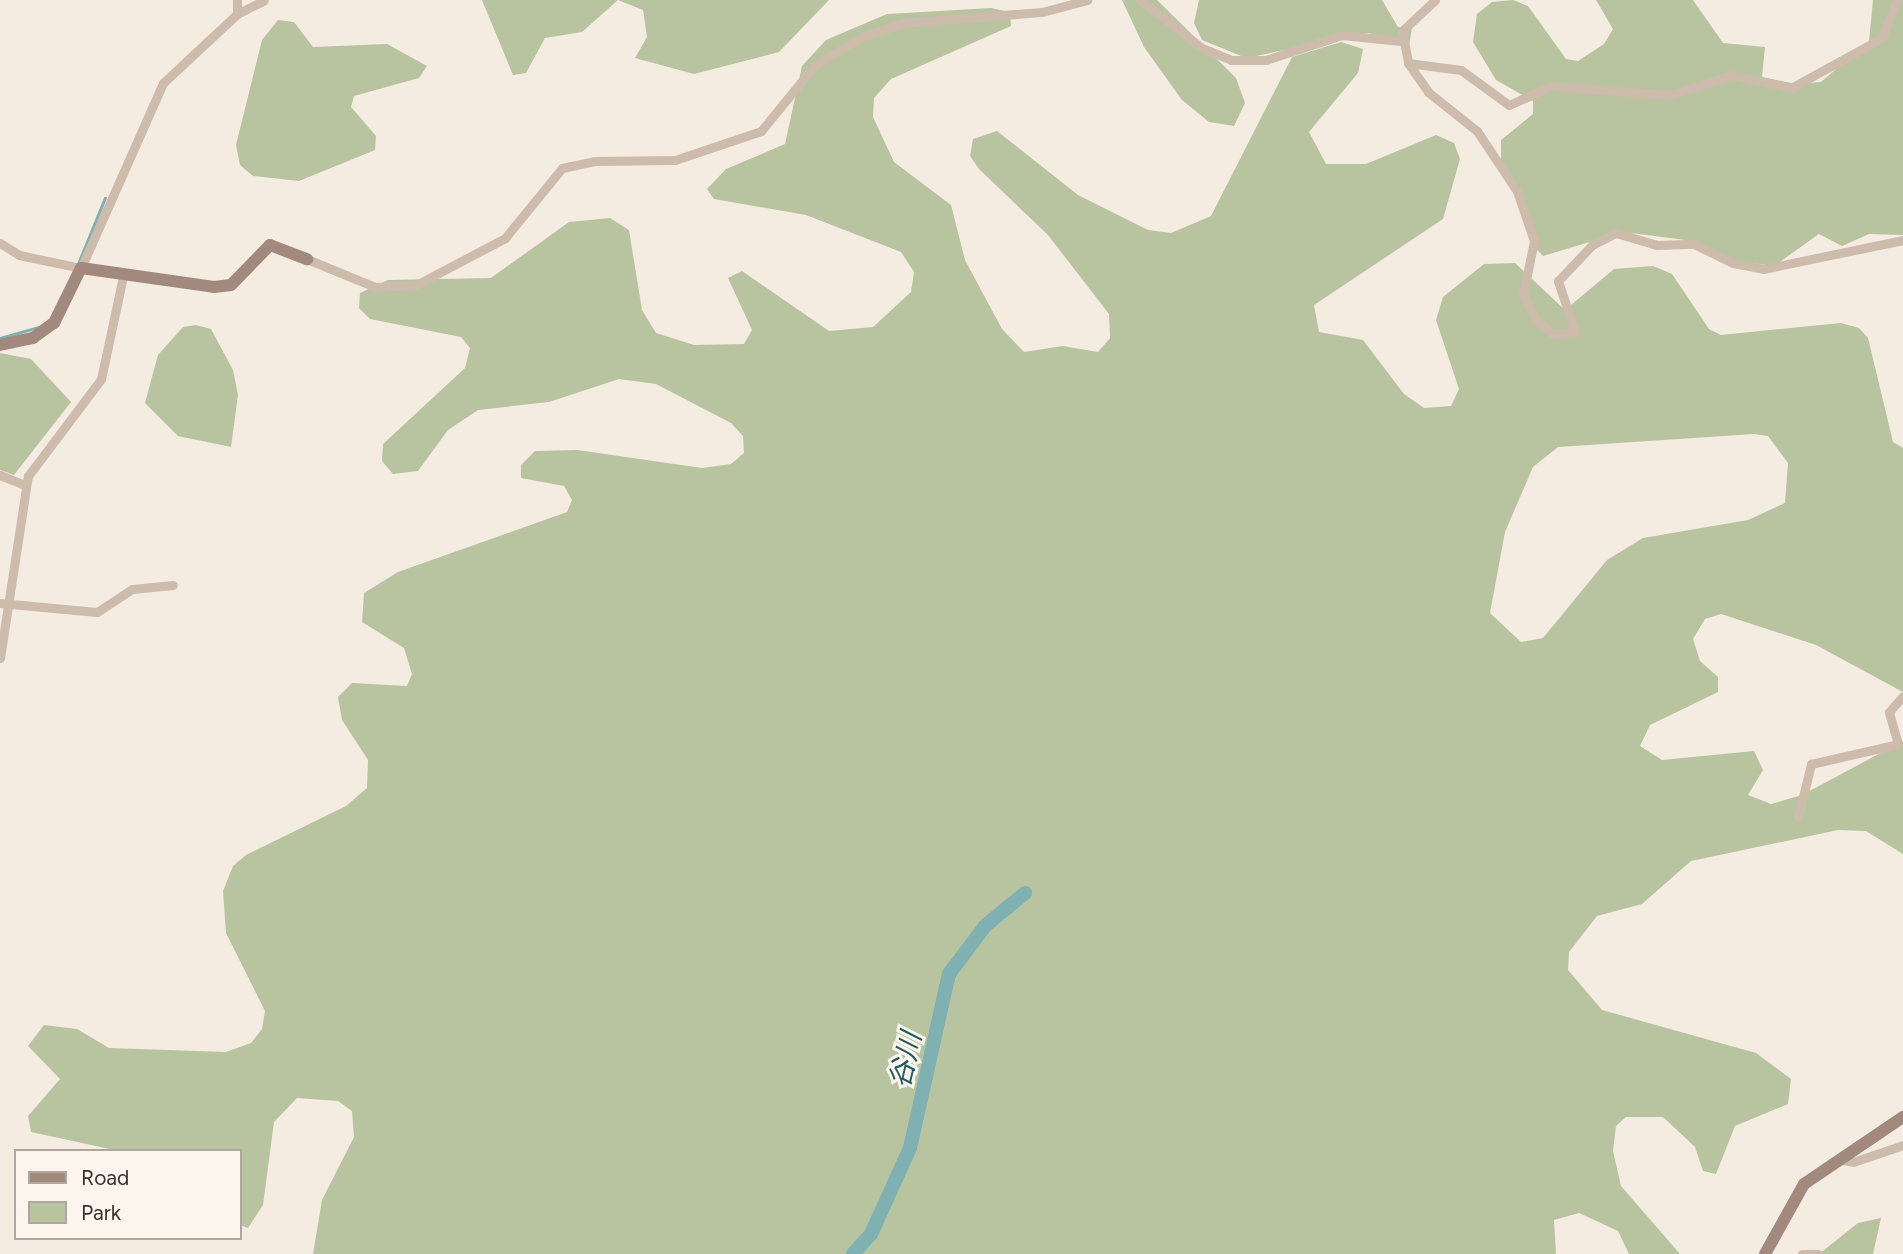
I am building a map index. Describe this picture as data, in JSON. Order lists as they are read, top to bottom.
{
  "water": ["谷川"],
  "legend": ["Road", "Park"]
}
